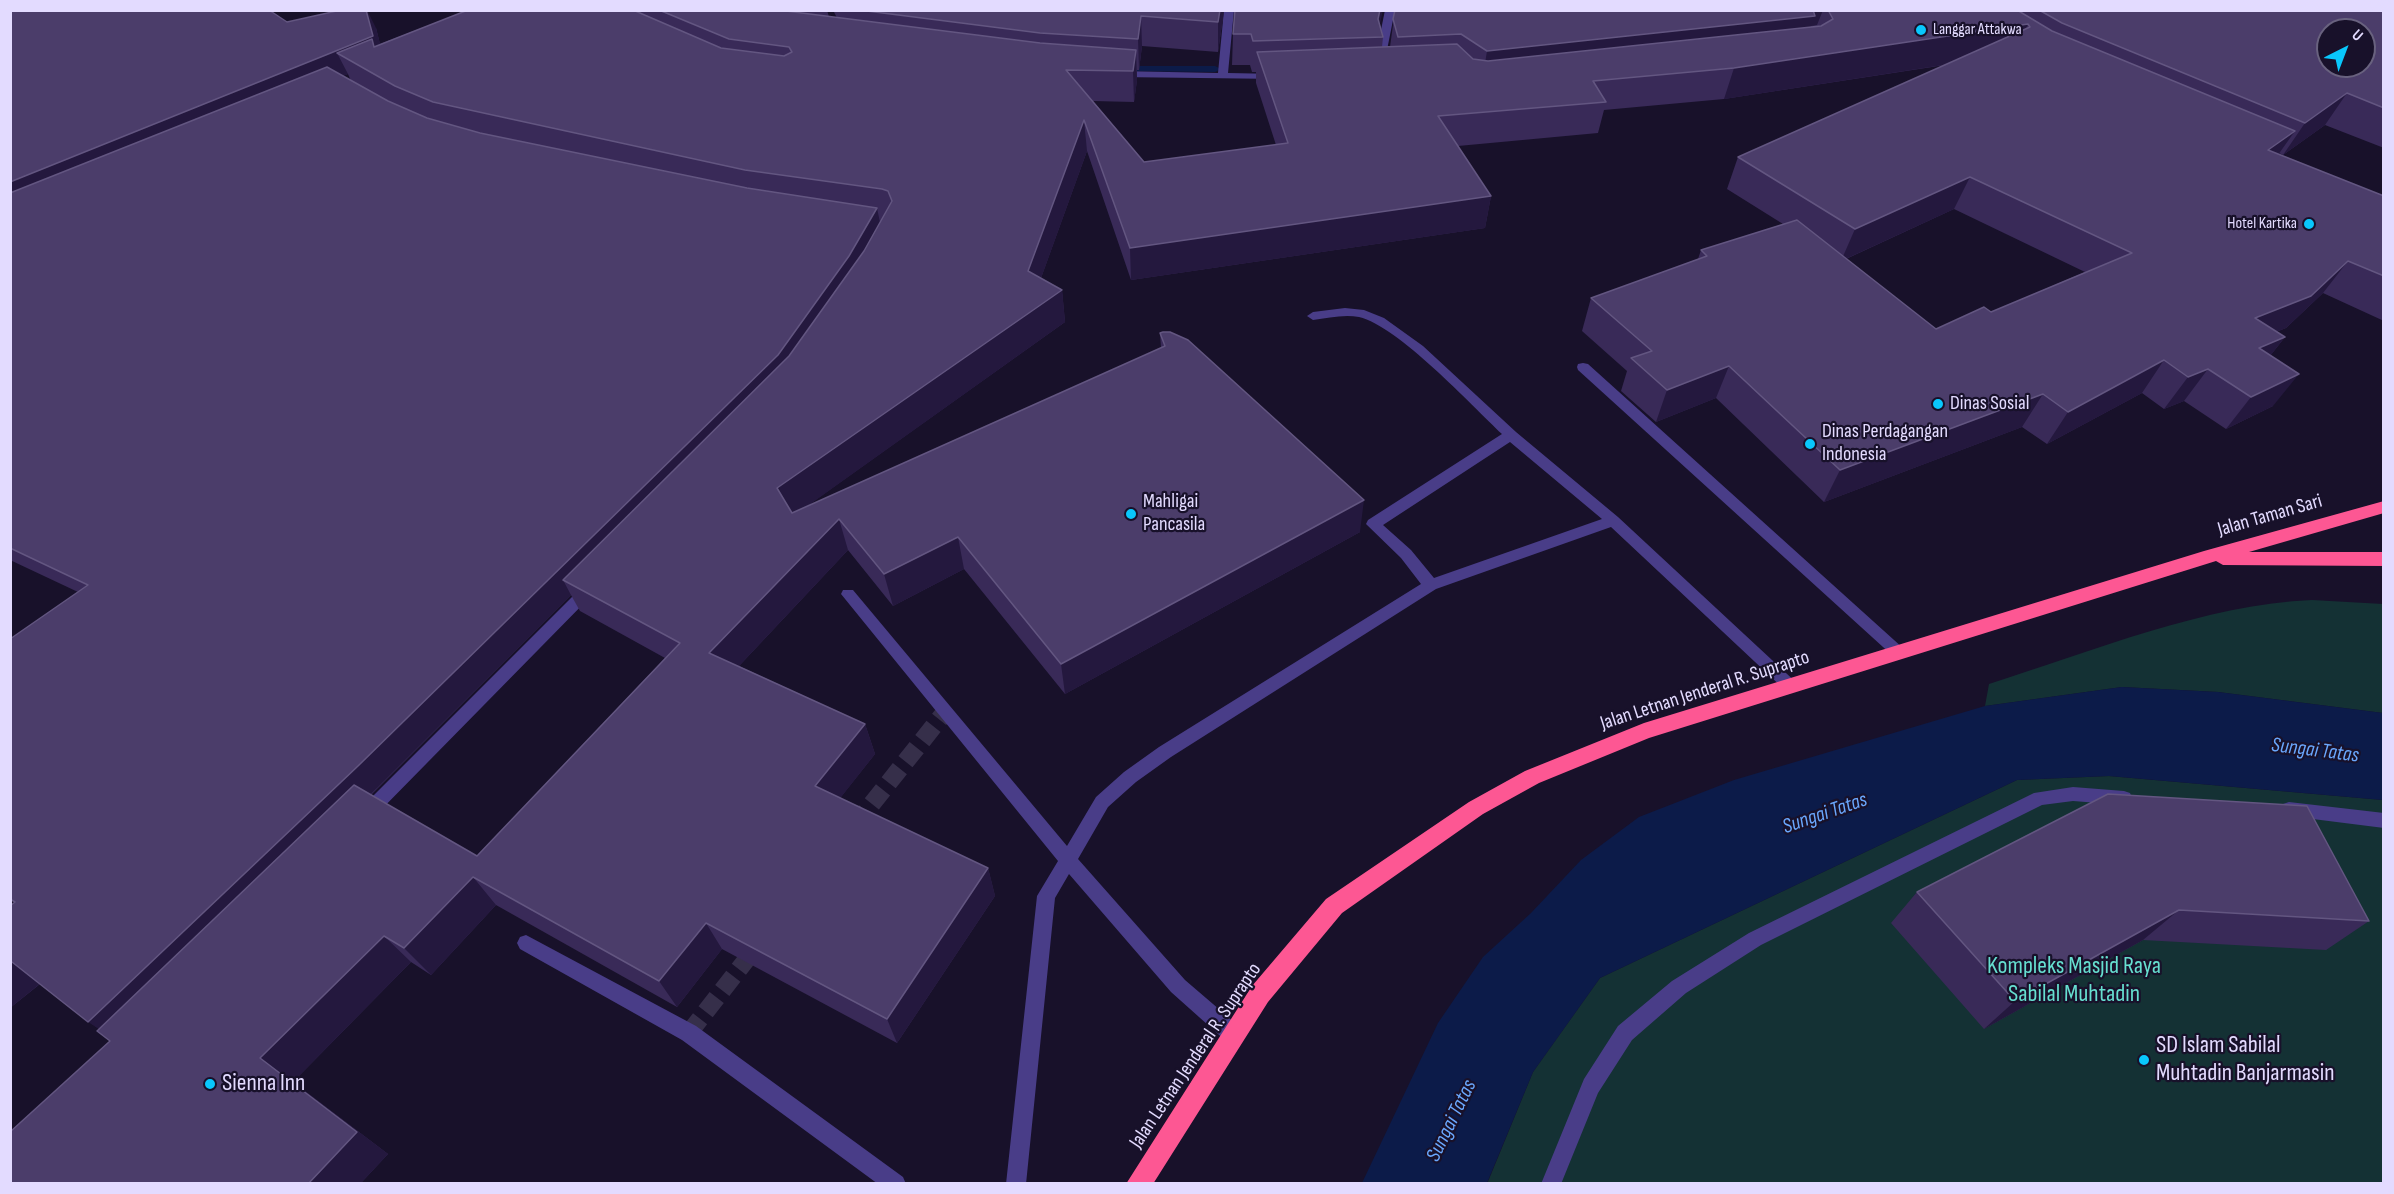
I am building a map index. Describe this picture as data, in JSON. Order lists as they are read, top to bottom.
{
  "streets": {
    "highway": ["Jalan Taman Sari", "Jalan Letnan Jenderal R. Suprapto"]
  },
  "crossings": [
    ["Jalan Taman Sari", "Jalan Letnan Jenderal R. Suprapto"]
  ],
  "water": ["Sungai Tatas"],
  "parks": ["Kompleks Masjid Raya Sabilal Muhtadin"],
  "places": [
    "Langgar Attakwa",
    "Hotel Kartika",
    "Dinas Sosial",
    "Dinas Perdagangan Indonesia",
    "Mahligai Pancasila",
    "SD Islam Sabilal Muhtadin Banjarmasin",
    "Sienna Inn"
  ],
  "north": "top right"
}
